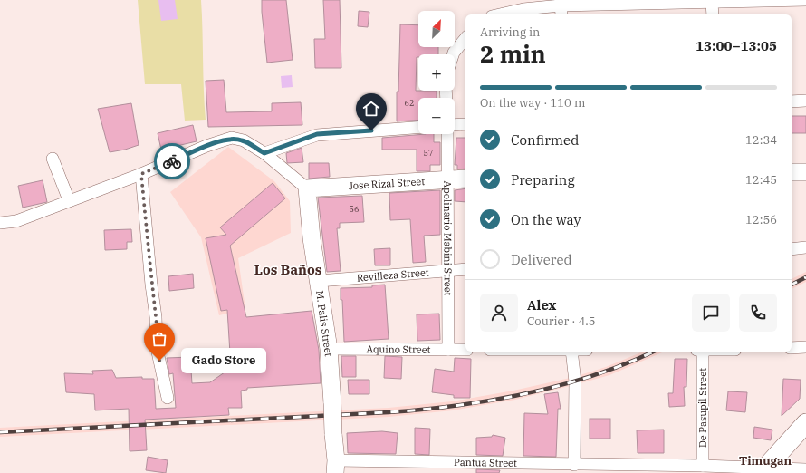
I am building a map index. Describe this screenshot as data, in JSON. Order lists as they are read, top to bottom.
{
  "streets": {
    "main road": ["Jose Rizal Street", "M. Palis Street"],
    "street": [
      "Apolinario Mabini Street",
      "Revilleza Street",
      "Aquino Street",
      "De Pasupil Street",
      "Pantua Street"
    ]
  },
  "crossings": [
    ["Jose Rizal Street", "Apolinario Mabini Street"],
    ["Jose Rizal Street", "M. Palis Street"],
    ["Apolinario Mabini Street", "Revilleza Street"],
    ["Apolinario Mabini Street", "Aquino Street"],
    ["Revilleza Street", "M. Palis Street"],
    ["M. Palis Street", "Aquino Street"],
    ["M. Palis Street", "Pantua Street"],
    ["De Pasupil Street", "Pantua Street"]
  ],
  "districts": ["Los Baños", "Timugan"],
  "places": ["Gado Store"],
  "house_numbers": ["62", "57", "56"],
  "north": "top right",
  "page": {
    "map_buttons": ["+", "−"],
    "heading": ["2 min", "Arriving in", "13:00–13:05"],
    "panel": ["Alex", "Courier · 4.5"],
    "bar": "On the way · 110 m",
    "list": [
      ["Confirmed", "12:34"],
      ["Preparing", "12:45"],
      ["On the way", "12:56"],
      "Delivered"
    ],
    "bubble": "Gado Store"
  }
}
